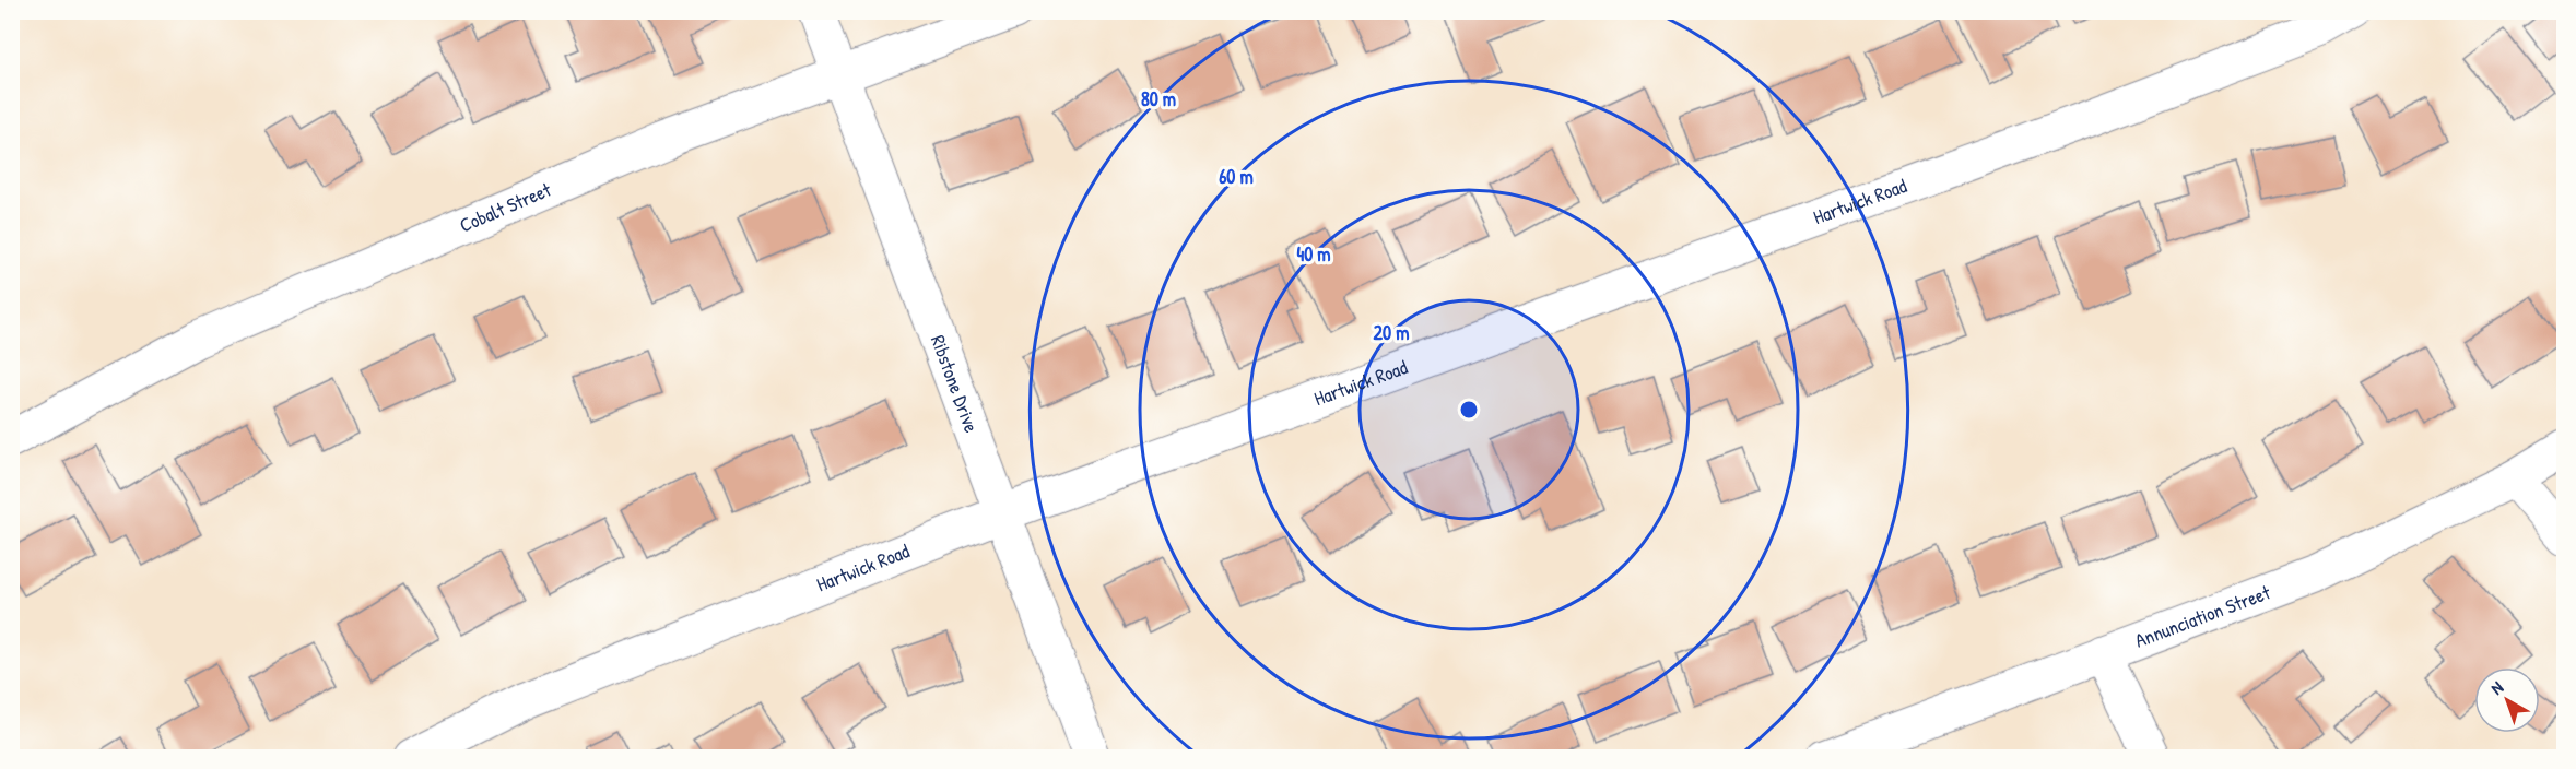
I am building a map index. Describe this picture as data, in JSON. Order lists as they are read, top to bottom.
{
  "streets": {
    "street": [
      "Hartwick Road",
      "Cobalt Street",
      "Ribstone Drive",
      "Annunciation Street"
    ]
  },
  "crossings": [
    ["Hartwick Road", "Ribstone Drive"],
    ["Cobalt Street", "Ribstone Drive"]
  ],
  "north": "top left",
  "rings": [
    "80 m",
    "60 m",
    "40 m",
    "20 m"
  ]
}
